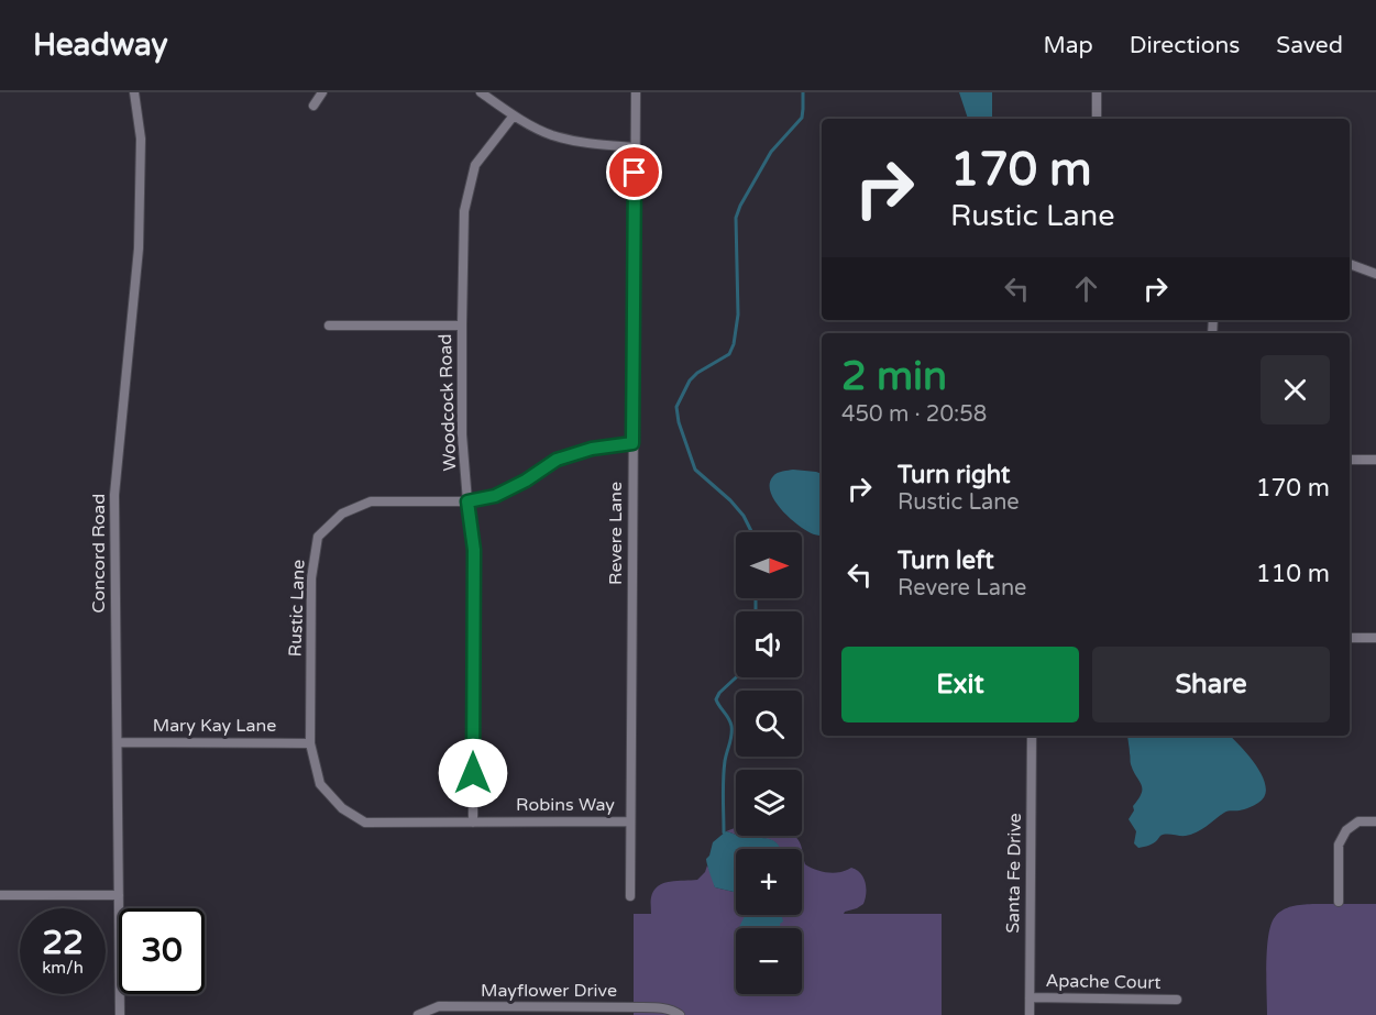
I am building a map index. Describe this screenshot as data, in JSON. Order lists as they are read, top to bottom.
{
  "streets": {
    "street": [
      "Woodcock Road",
      "Revere Lane",
      "Concord Road",
      "Rustic Lane",
      "Mary Kay Lane",
      "Robins Way",
      "Santa Fe Drive",
      "Apache Court",
      "Mayflower Drive"
    ]
  },
  "crossings": [
    ["Woodcock Road", "Rustic Lane"],
    ["Woodcock Road", "Robins Way"],
    ["Revere Lane", "Rustic Lane"],
    ["Revere Lane", "Robins Way"],
    ["Concord Road", "Mary Kay Lane"],
    ["Rustic Lane", "Mary Kay Lane"],
    ["Rustic Lane", "Robins Way"],
    ["Mary Kay Lane", "Robins Way"],
    ["Santa Fe Drive", "Apache Court"]
  ],
  "north": "right",
  "page": {
    "header": "Headway",
    "nav": ["Map", "Directions", "Saved"],
    "turn": ["170 m", "Rustic Lane"],
    "heading": ["2 min", "450 m · 20:58"],
    "list": [
      {
        "name": "Turn right",
        "note": "Rustic Lane",
        "value": "170 m"
      },
      {
        "name": "Turn left",
        "note": "Revere Lane",
        "value": "110 m"
      }
    ],
    "map_buttons": ["+", "−"],
    "buttons": ["Exit", "Share"],
    "speed": "22 km/h",
    "limit": "30"
  }
}
